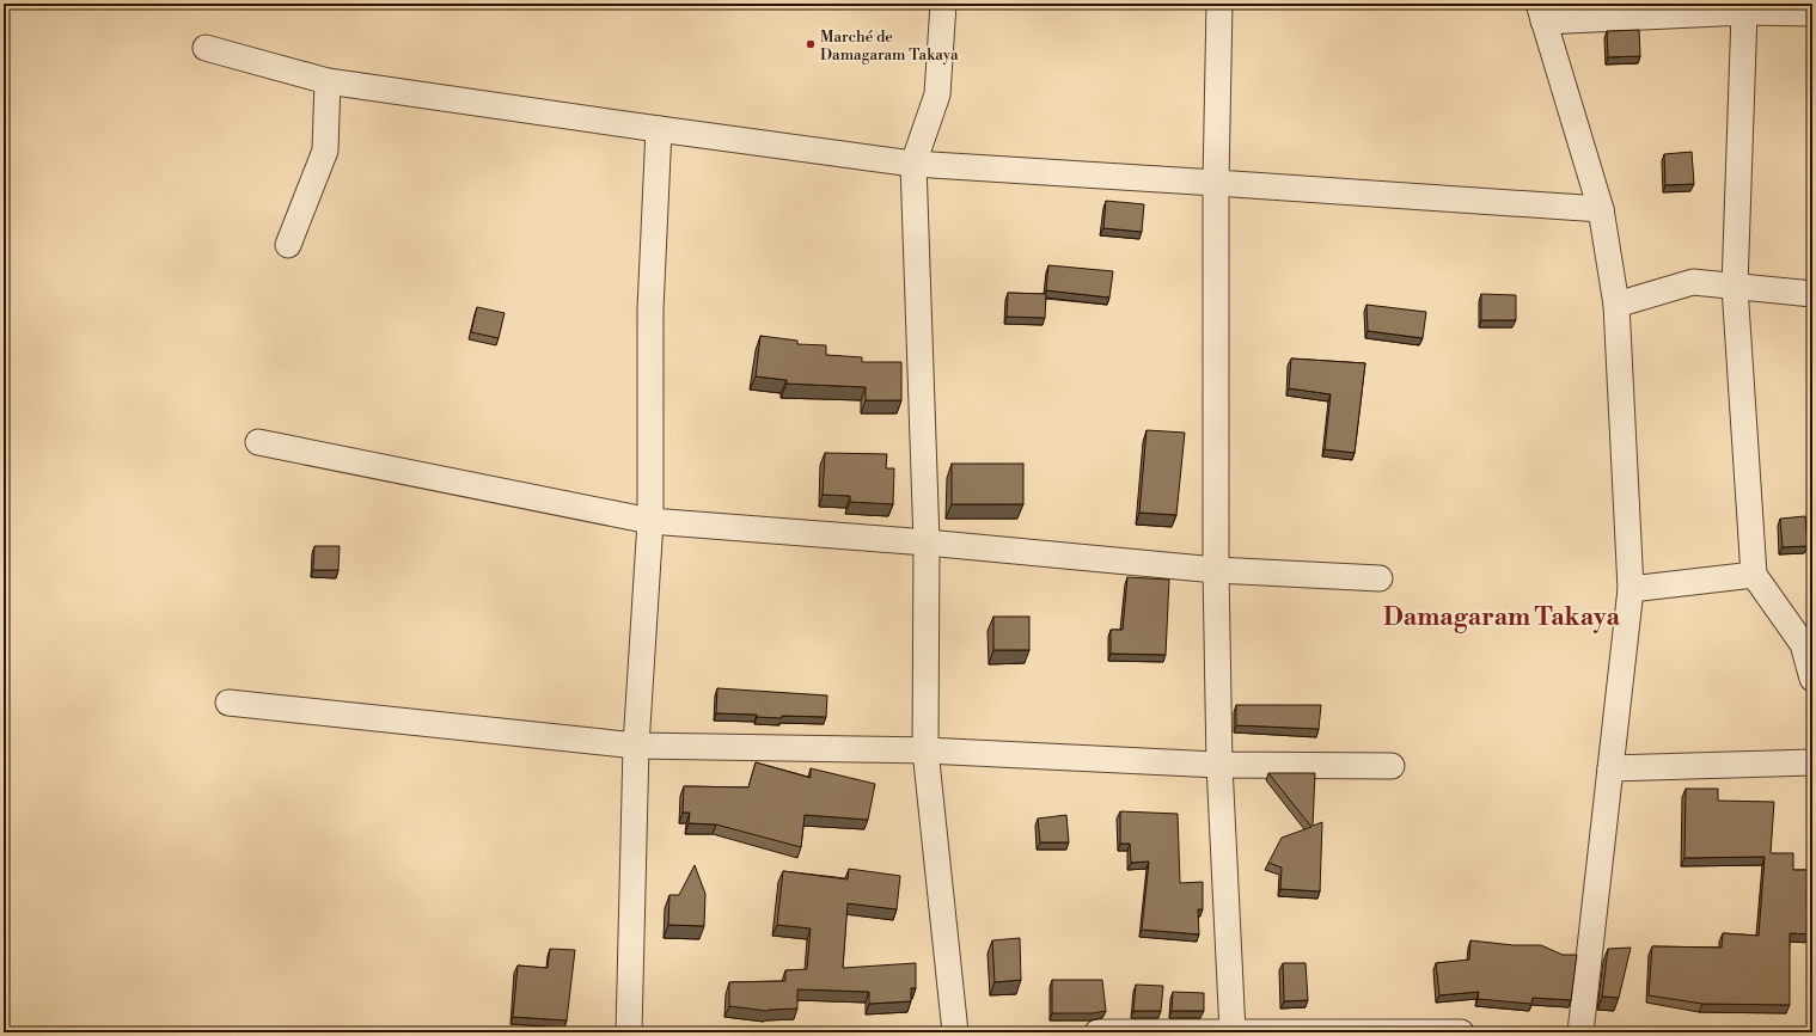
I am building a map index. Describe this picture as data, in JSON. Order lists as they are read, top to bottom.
{
  "districts": ["Damagaram Takaya"],
  "places": ["Marché de Damagaram Takaya"]
}
